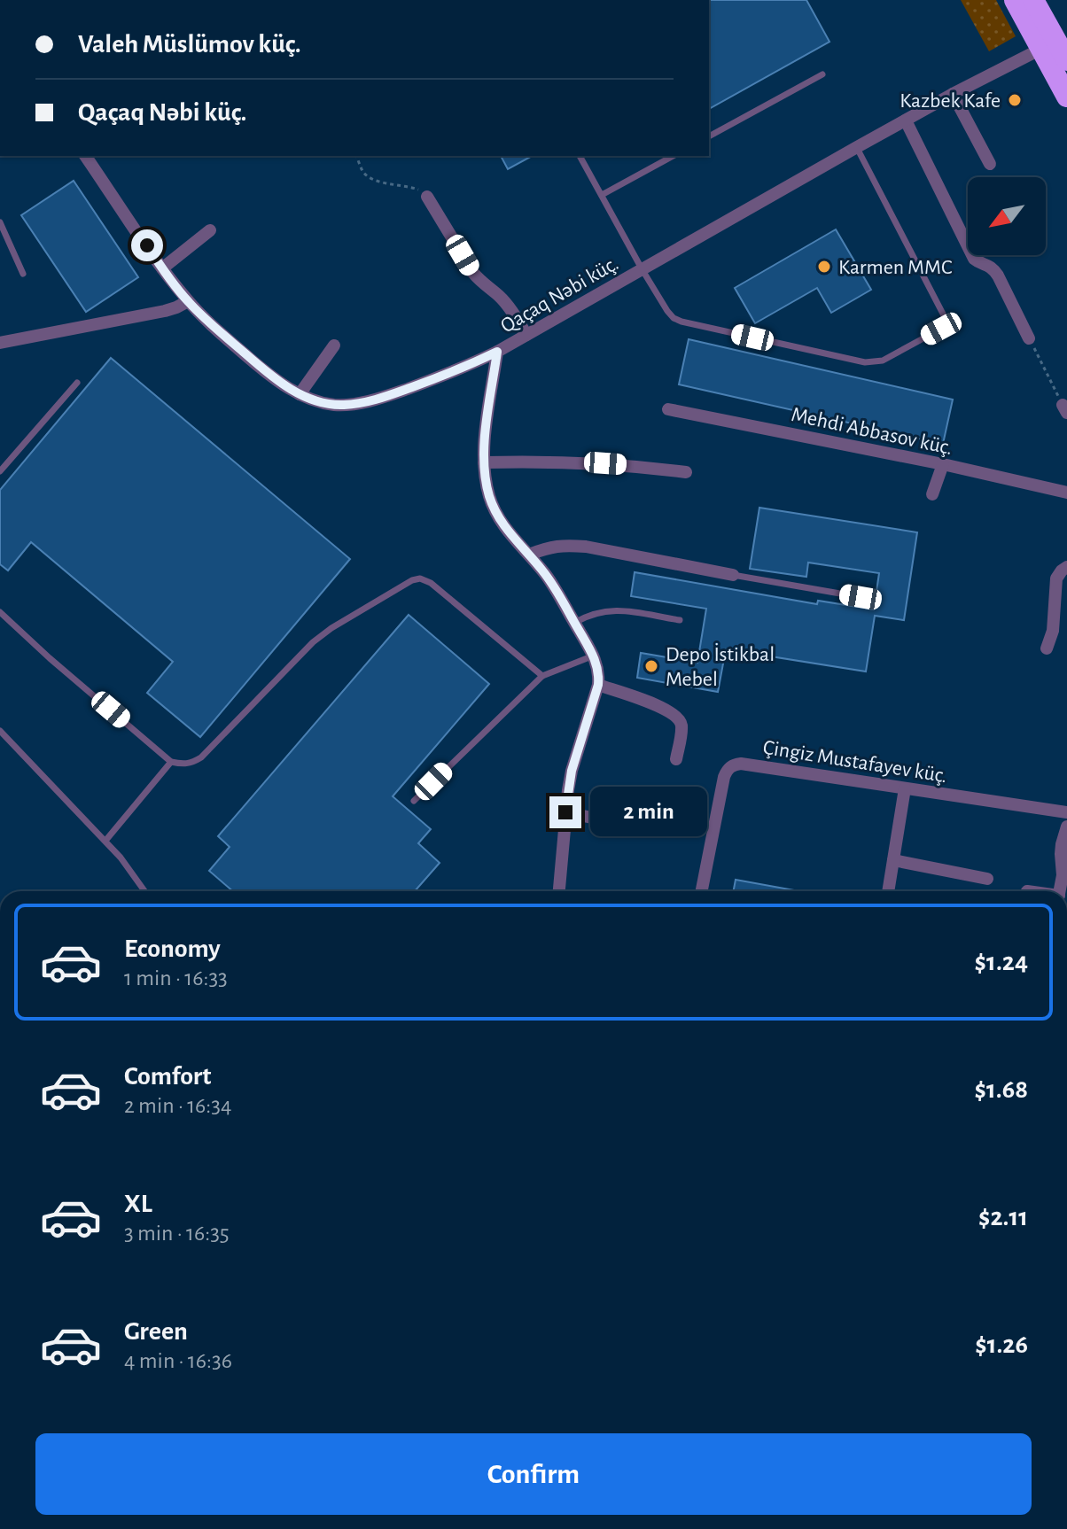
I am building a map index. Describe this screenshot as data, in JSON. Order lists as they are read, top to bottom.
{
  "streets": {
    "street": ["Qaçaq Nəbi küç.", "Mehdi Abbasov küç.", "Çingiz Mustafayev küç."]
  },
  "places": ["Kazbek Kafe", "Karmen MMC", "Depo İstikbal Mebel"],
  "north": "bottom left",
  "page": {
    "banner": ["Valeh Müslümov küç.", "Qaçaq Nəbi küç."],
    "bubble": "2 min",
    "list": [
      {
        "name": "Economy",
        "note": "1 min · 16:33",
        "value": "$1.24"
      },
      {
        "name": "Comfort",
        "note": "2 min · 16:34",
        "value": "$1.68"
      },
      {
        "name": "XL",
        "note": "3 min · 16:35",
        "value": "$2.11"
      },
      {
        "name": "Green",
        "note": "4 min · 16:36",
        "value": "$1.26"
      }
    ],
    "buttons": "Confirm"
  }
}
